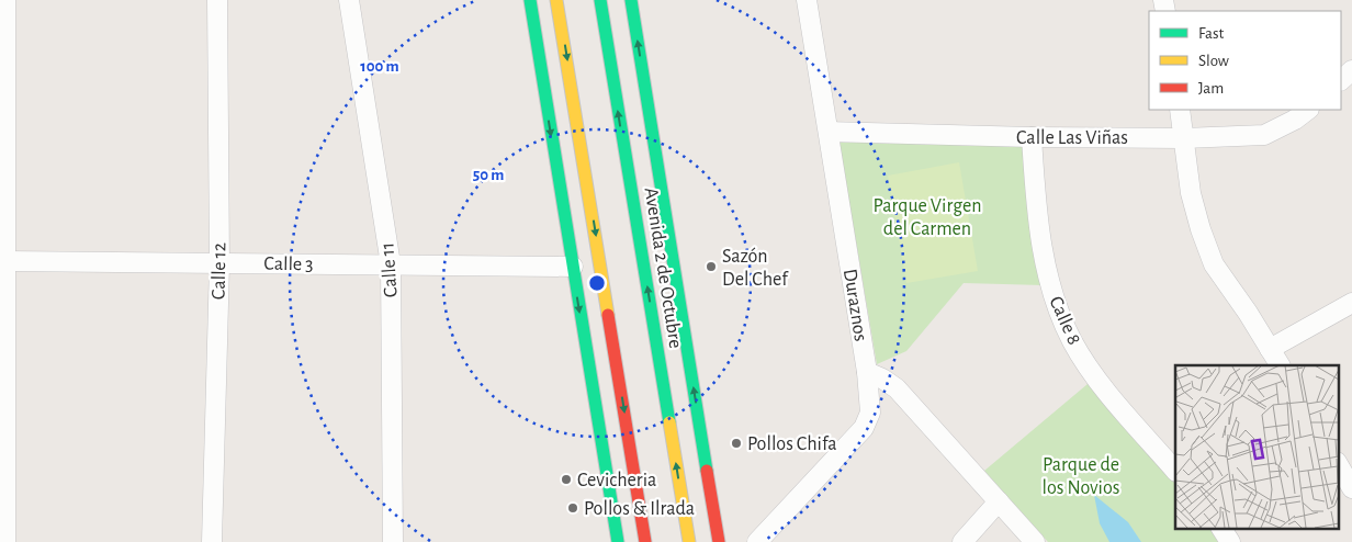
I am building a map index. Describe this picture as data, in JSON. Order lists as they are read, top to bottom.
{
  "streets": {
    "street": [
      "Calle Las Viñas",
      "Calle 3",
      "Avenida 2 de Octubre",
      "Calle 11",
      "Calle 12",
      "Duraznos",
      "Calle 8"
    ]
  },
  "crossings": [
    ["Calle Las Viñas", "Duraznos"],
    ["Calle Las Viñas", "Calle 8"],
    ["Calle 3", "Calle 11"],
    ["Calle 3", "Calle 12"]
  ],
  "parks": ["Parque Virgen del Carmen", "Parque de los Novios"],
  "places": [
    "Sazón Del Chef",
    "Pollos Chifa",
    "Cevicheria",
    "Pollos & Ilrada"
  ],
  "legend": ["Fast", "Slow", "Jam"],
  "rings": ["100 m", "50 m"]
}
